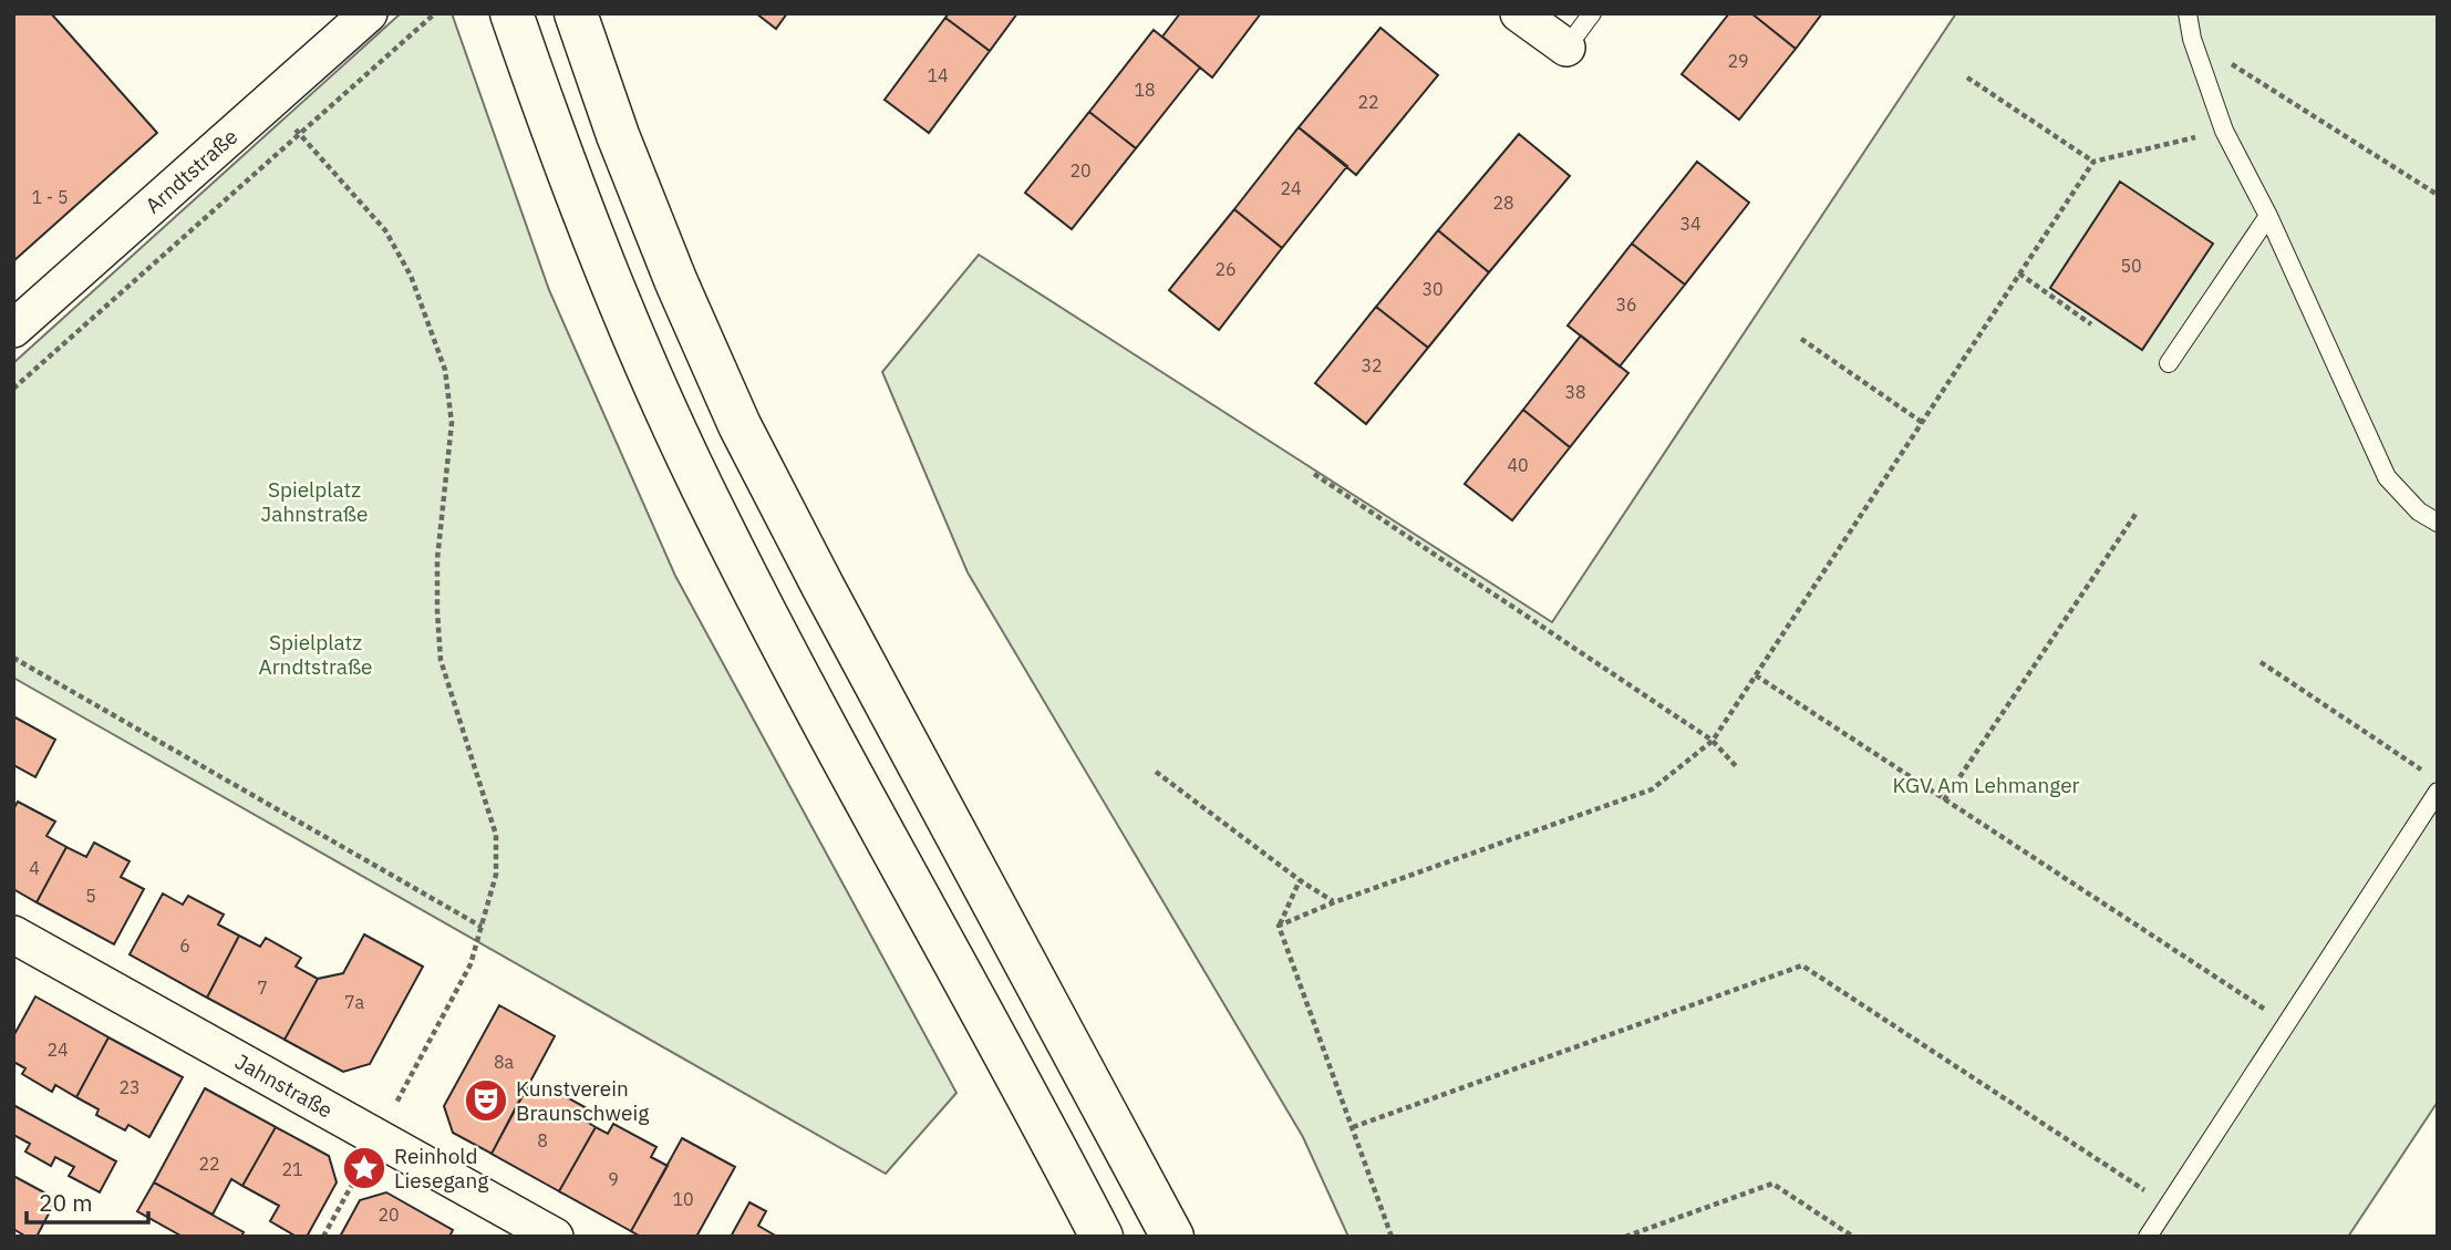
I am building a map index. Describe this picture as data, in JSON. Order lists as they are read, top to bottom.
{
  "streets": {
    "street": ["Arndtstraße", "Jahnstraße"]
  },
  "parks": ["Spielplatz Jahnstraße", "Spielplatz Arndtstraße", "KGV Am Lehmanger"],
  "places": {
    "theatre": ["Kunstverein Braunschweig"],
    "place": ["Reinhold Liesegang"]
  },
  "house_numbers": [
    "29",
    "14",
    "18",
    "22",
    "20",
    "24",
    "1 - 5",
    "28",
    "34",
    "50",
    "26",
    "30",
    "36",
    "32",
    "38",
    "40",
    "4",
    "5",
    "6",
    "7",
    "7a",
    "24",
    "8a",
    "23",
    "8",
    "22",
    "21",
    "9",
    "10",
    "20"
  ],
  "scale_bar": "20 m"
}
